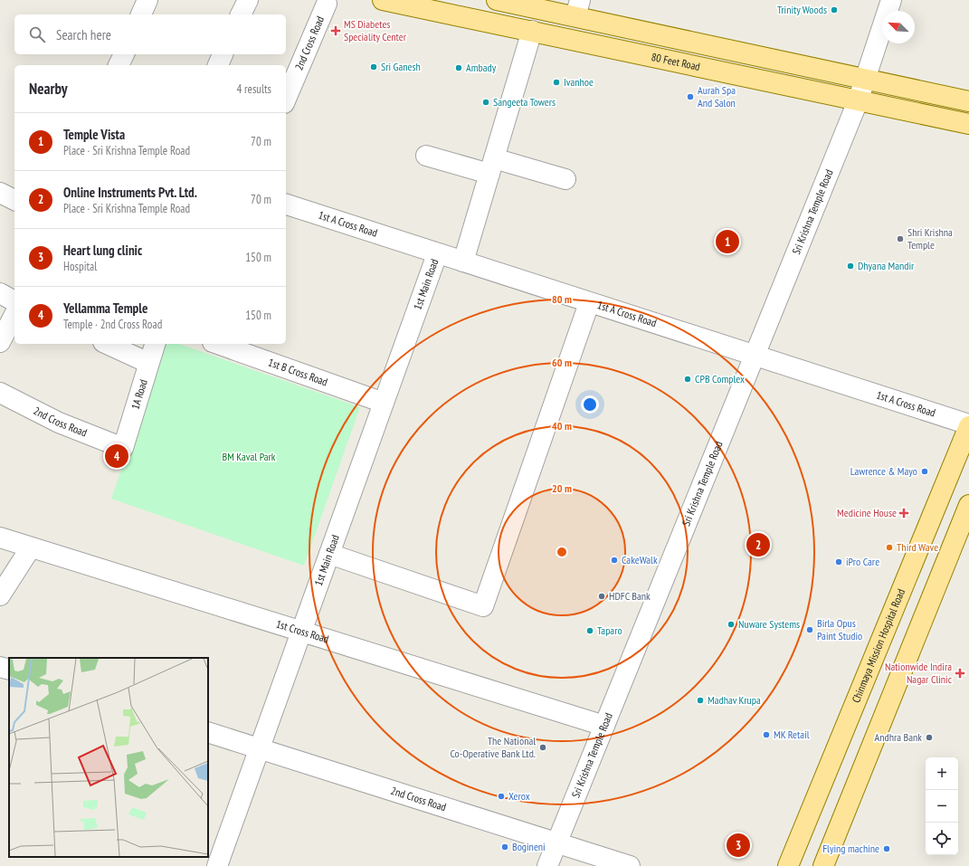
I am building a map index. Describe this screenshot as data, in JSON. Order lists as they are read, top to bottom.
{
  "streets": {
    "main road": ["80 Feet Road", "Chinmaya Mission Hospital Road"],
    "street": [
      "2nd Cross Road",
      "Sri Krishna Temple Road",
      "1st A Cross Road",
      "1st Main Road",
      "1st B Cross Road",
      "1A Road",
      "1st Cross Road"
    ]
  },
  "crossings": [
    ["2nd Cross Road", "Sri Krishna Temple Road"],
    ["2nd Cross Road", "1st Main Road"],
    ["2nd Cross Road", "1A Road"],
    ["80 Feet Road", "Sri Krishna Temple Road"],
    ["Sri Krishna Temple Road", "1st A Cross Road"],
    ["Sri Krishna Temple Road", "1st Cross Road"],
    ["1st A Cross Road", "1st Main Road"],
    ["1st A Cross Road", "Chinmaya Mission Hospital Road"],
    ["1st Main Road", "1st B Cross Road"],
    ["1st Main Road", "1st Cross Road"]
  ],
  "parks": ["BM Kaval Park"],
  "places": {
    "other": [
      "Trinity Woods",
      "Sri Ganesh",
      "Ambady",
      "Ivanhoe",
      "Aurah Spa And Salon",
      "Sangeeta Towers",
      "Shri Krishna Temple",
      "Dhyana Mandir",
      "CPB Complex",
      "Lawrence & Mayo",
      "Third Wave",
      "CakeWalk",
      "iPro Care",
      "HDFC Bank",
      "Nuware Systems",
      "Birla Opus Paint Studio",
      "Taparo",
      "Madhav Krupa",
      "MK Retail",
      "Andhra Bank",
      "The National Co-Operative Bank Ltd.",
      "Xerox",
      "Bogineni",
      "Flying machine"
    ],
    "health": ["MS Diabetes Speciality Center", "Medicine House", "Nationwide Indira Nagar Clinic"]
  },
  "north": "top left",
  "page": {
    "search": "Search here",
    "heading": ["Nearby", "4 results"],
    "list": [
      {
        "mark": "1",
        "name": "Temple Vista",
        "note": "Place · Sri Krishna Temple Road",
        "value": "70 m"
      },
      {
        "mark": "2",
        "name": "Online Instruments Pvt. Ltd.",
        "note": "Place · Sri Krishna Temple Road",
        "value": "70 m"
      },
      {
        "mark": "3",
        "name": "Heart lung clinic",
        "note": "Hospital",
        "value": "150 m"
      },
      {
        "mark": "4",
        "name": "Yellamma Temple",
        "note": "Temple · 2nd Cross Road",
        "value": "150 m"
      }
    ],
    "pins": [
      "1",
      "4",
      "2",
      "3"
    ],
    "map_buttons": ["+", "−"]
  },
  "rings": [
    "80 m",
    "60 m",
    "40 m",
    "20 m"
  ]
}
